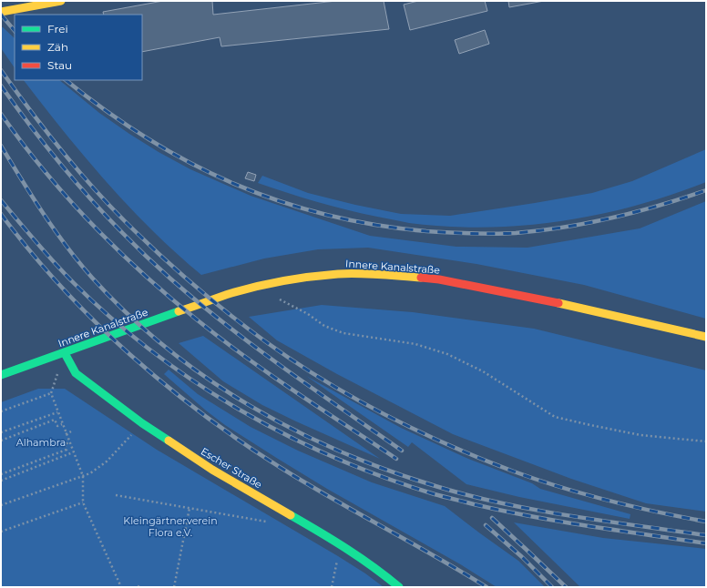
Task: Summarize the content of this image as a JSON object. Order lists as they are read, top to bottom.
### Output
{
  "streets": {
    "main road": ["Innere Kanalstraße", "Escher Straße"]
  },
  "crossings": [
    ["Innere Kanalstraße", "Escher Straße"]
  ],
  "parks": ["Alhambra", "Kleingärtnerverein Flora e.V."],
  "legend": ["Frei", "Zäh", "Stau"]
}
